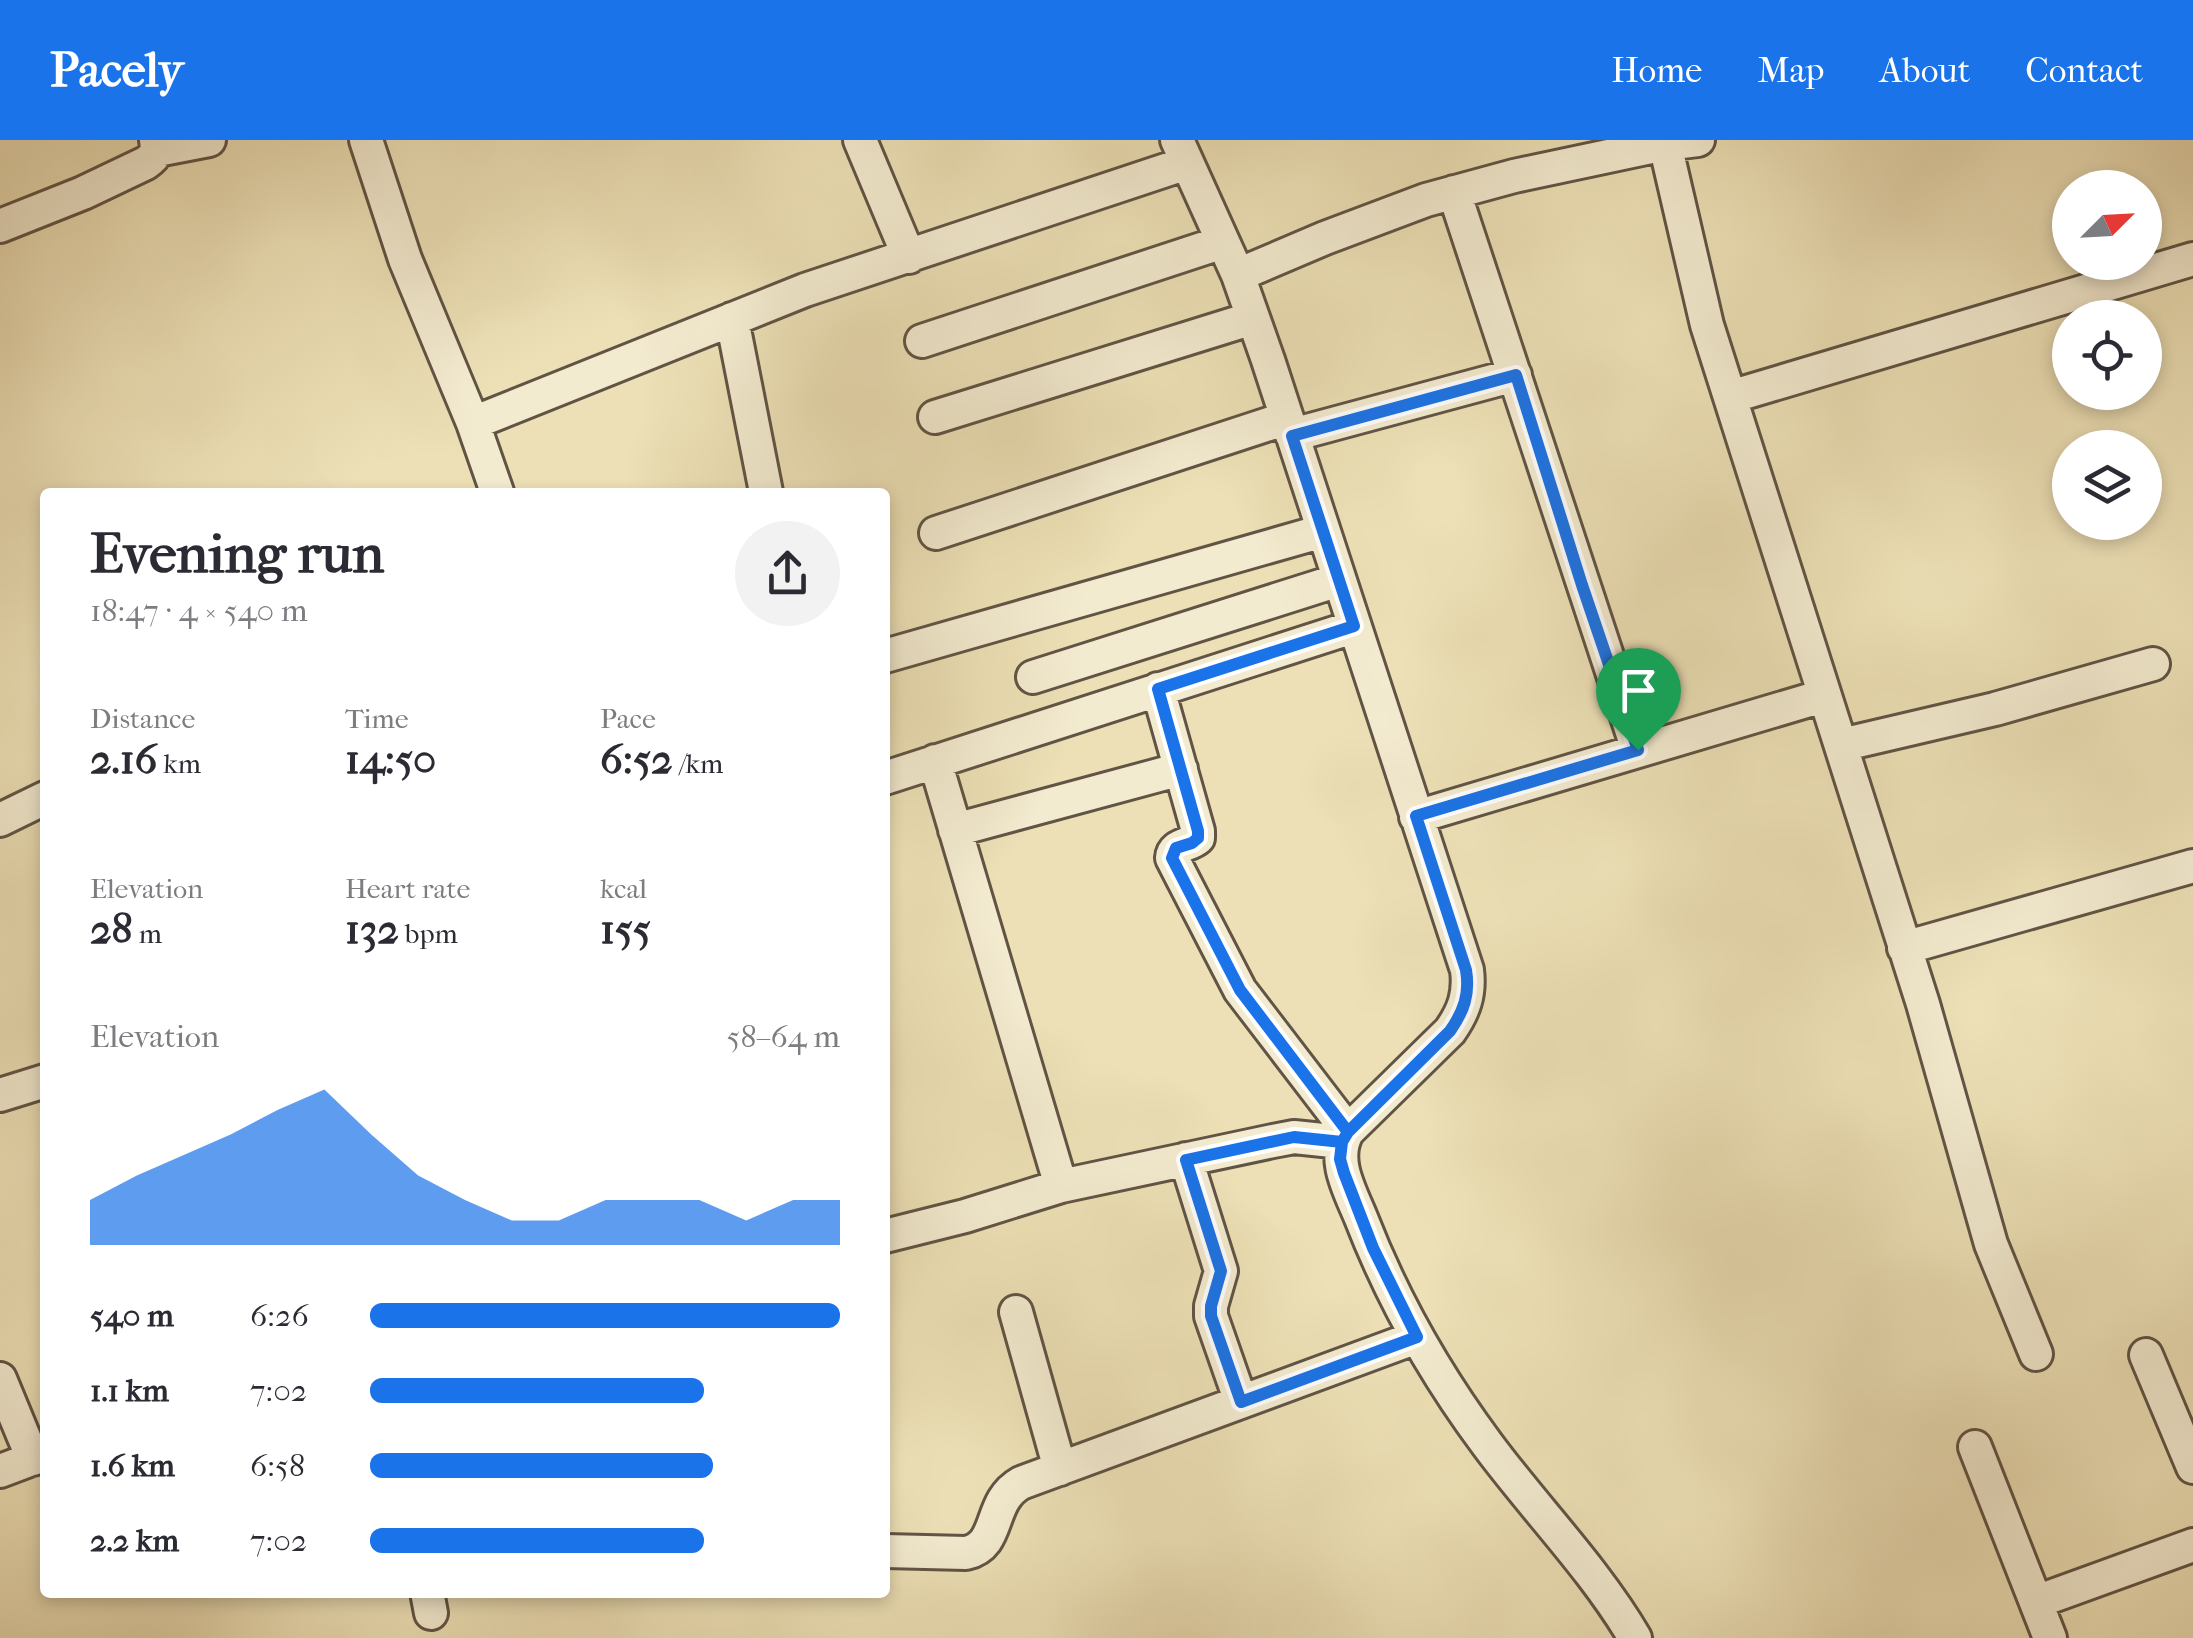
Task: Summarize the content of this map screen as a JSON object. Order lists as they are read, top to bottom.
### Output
{
  "north": "top right",
  "page": {
    "header": "Pacely",
    "nav": [
      "Home",
      "Map",
      "About",
      "Contact"
    ],
    "heading": ["Evening run", "18:47 · 4 × 540 m"],
    "stats": [
      ["Distance", "2.16 km"],
      ["Time", "14:50"],
      ["Pace", "6:52 /km"],
      ["Elevation", "28 m"],
      ["Heart rate", "132 bpm"],
      ["kcal", "155"]
    ],
    "chart": ["Elevation", "58–64 m"],
    "list": [
      {
        "name": "540 m",
        "note": "6:26"
      },
      {
        "name": "1.1 km",
        "note": "7:02"
      },
      {
        "name": "1.6 km",
        "note": "6:58"
      },
      {
        "name": "2.2 km",
        "note": "7:02"
      }
    ]
  }
}
